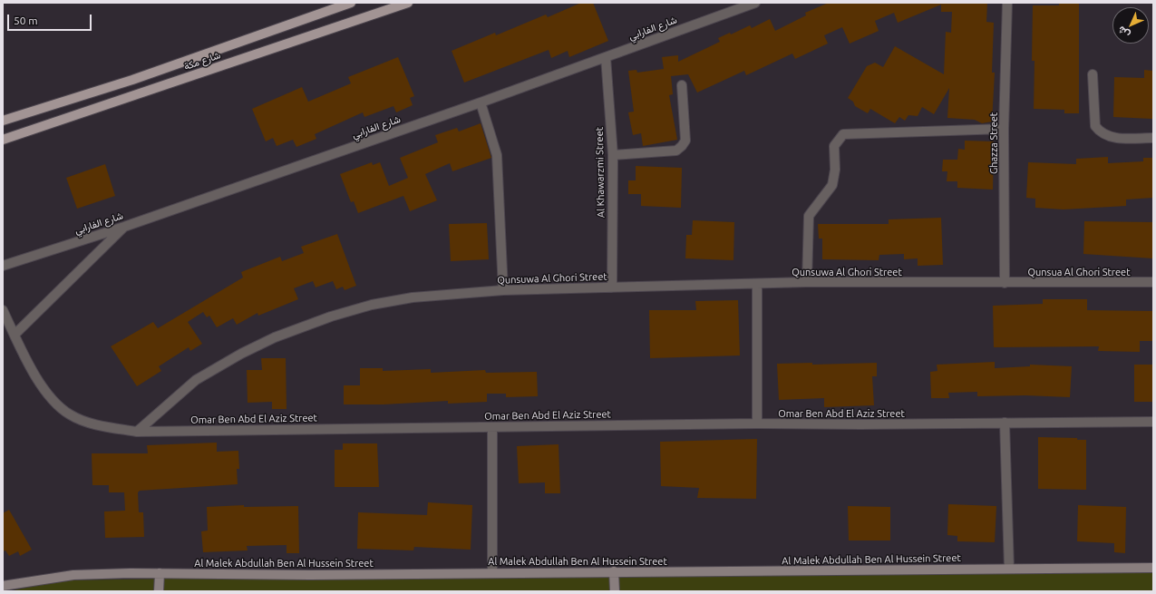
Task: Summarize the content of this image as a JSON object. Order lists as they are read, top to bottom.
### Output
{
  "streets": {
    "main road": ["شارع مكة", "Al Malek Abdullah Ben Al Hussein Street"],
    "street": [
      "شارع الفارابي",
      "Ghazza Street",
      "Al Khawarzmi Street",
      "Qunsuwa Al Ghori Street",
      "Qunsua Al Ghori Street",
      "Omar Ben Abd El Aziz Street"
    ]
  },
  "crossings": [
    ["شارع الفارابي", "Al Khawarzmi Street"],
    ["Ghazza Street", "Qunsuwa Al Ghori Street"],
    ["Ghazza Street", "Qunsua Al Ghori Street"],
    ["Al Khawarzmi Street", "Qunsuwa Al Ghori Street"],
    ["Qunsuwa Al Ghori Street", "Qunsua Al Ghori Street"],
    ["Qunsuwa Al Ghori Street", "Omar Ben Abd El Aziz Street"]
  ],
  "scale_bar": "50 m",
  "north": "bottom left"
}
